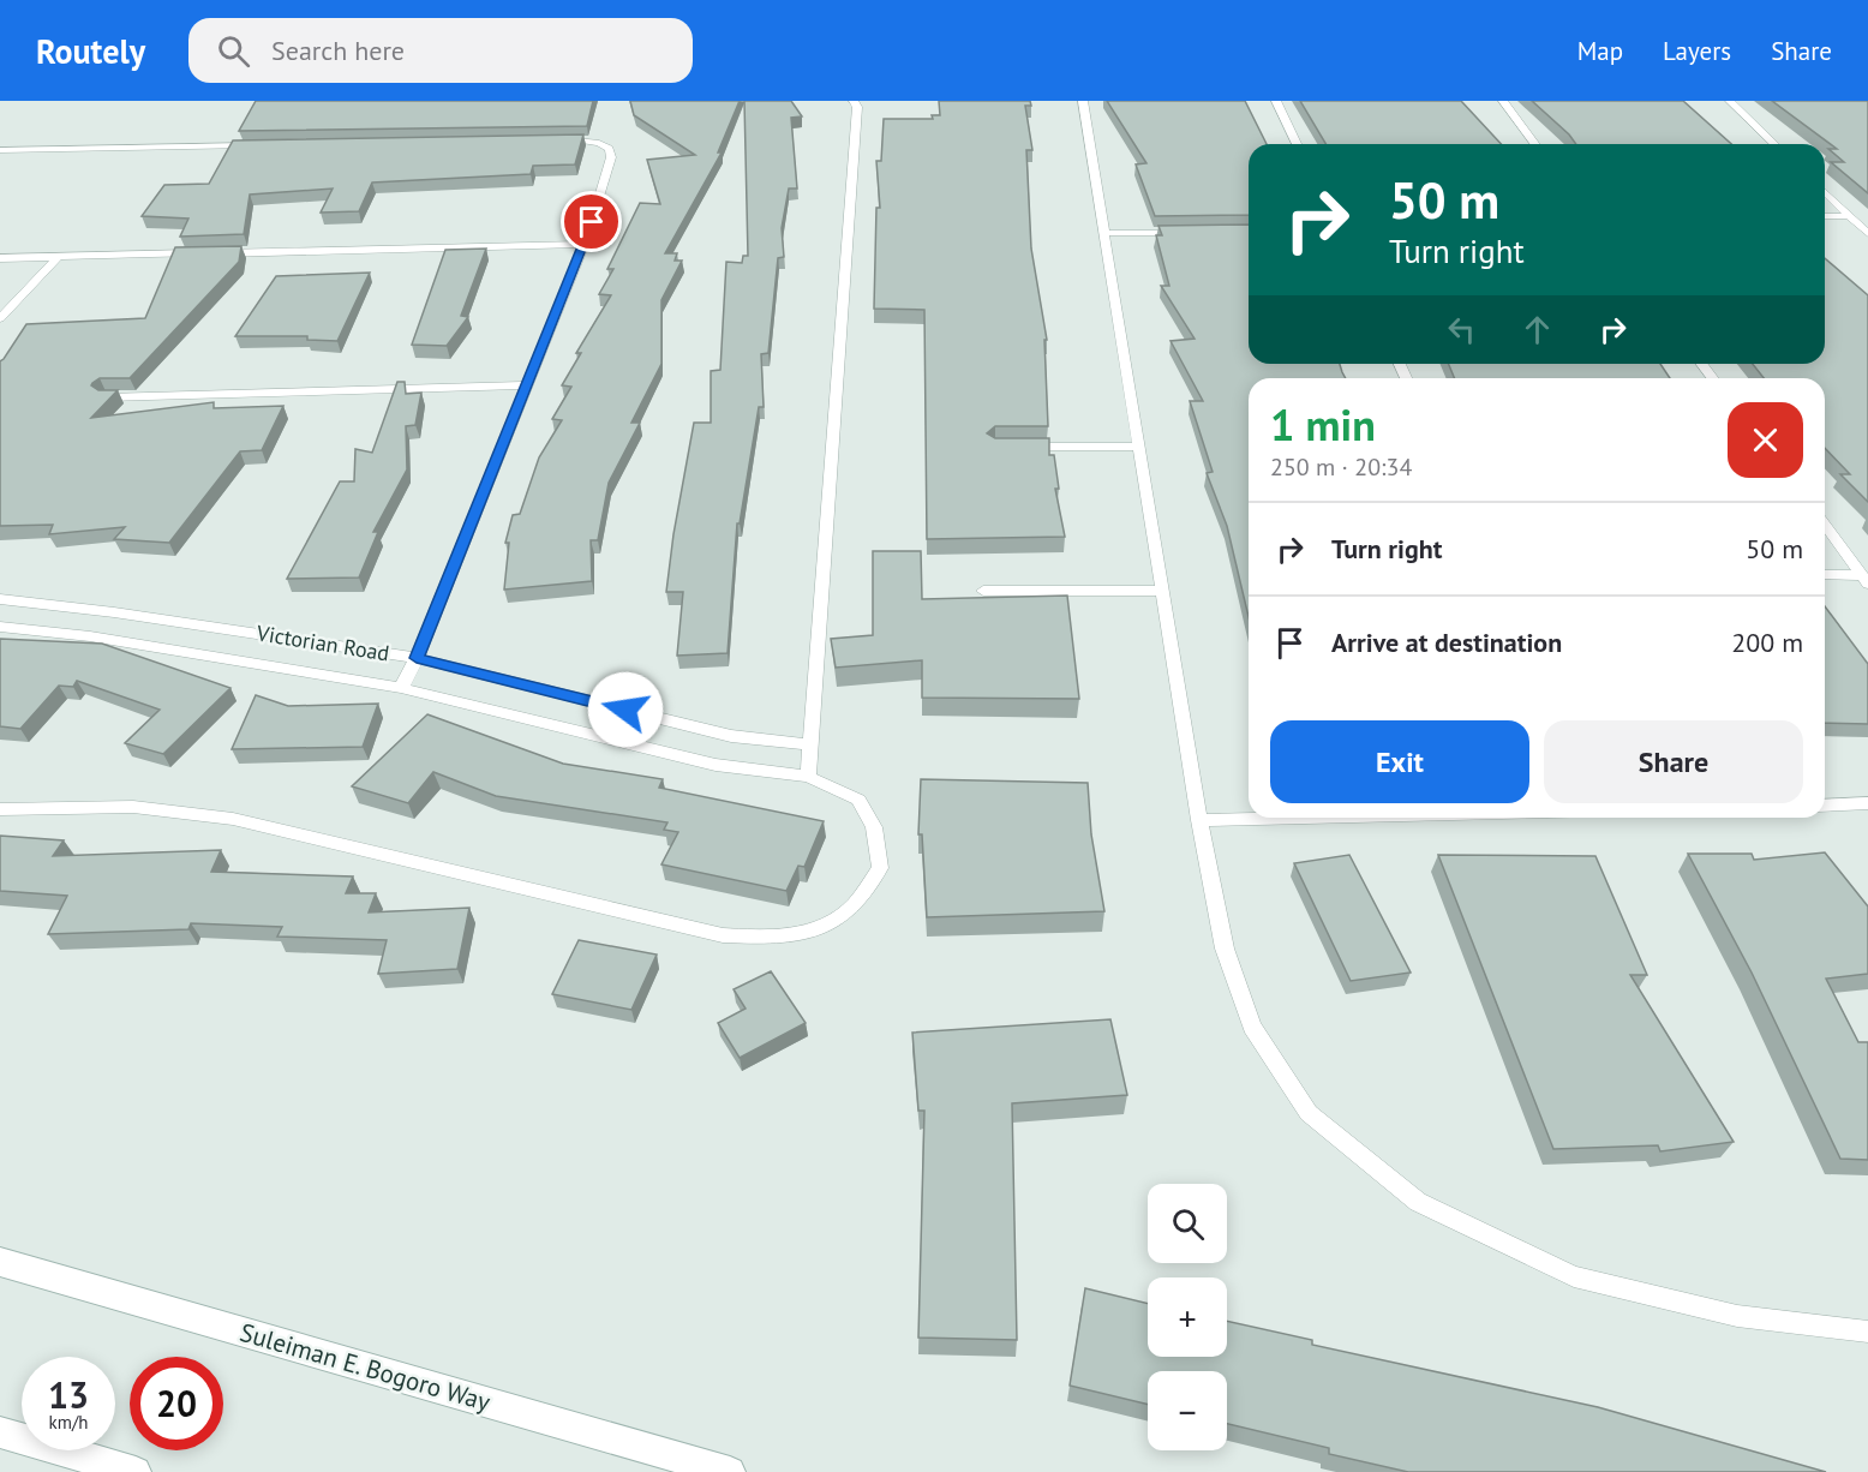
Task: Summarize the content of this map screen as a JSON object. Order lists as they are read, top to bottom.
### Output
{
  "streets": {
    "street": ["Suleiman E. Bogoro Way"],
    "lane": ["Victorian Road"]
  },
  "page": {
    "header": "Routely",
    "search": "Search here",
    "nav": ["Map", "Layers", "Share"],
    "turn": ["50 m", "Turn right"],
    "heading": ["1 min", "250 m · 20:34"],
    "list": [
      {
        "name": "Turn right",
        "value": "50 m"
      },
      {
        "name": "Arrive at destination",
        "value": "200 m"
      }
    ],
    "buttons": ["Exit", "Share"],
    "map_buttons": ["+", "−"],
    "speed": "13 km/h",
    "limit": "20"
  }
}
